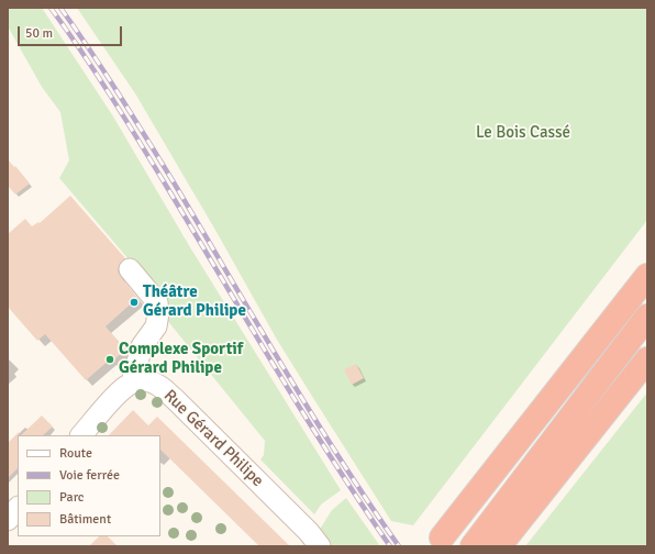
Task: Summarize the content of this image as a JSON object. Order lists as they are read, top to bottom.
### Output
{
  "streets": {
    "street": ["Rue Gérard Philipe"]
  },
  "parks": ["Le Bois Cassé"],
  "places": ["Théâtre Gérard Philipe", "Complexe Sportif Gérard Philipe"],
  "legend": [
    "Route",
    "Voie ferrée",
    "Parc",
    "Bâtiment"
  ],
  "scale_bar": "50 m"
}
